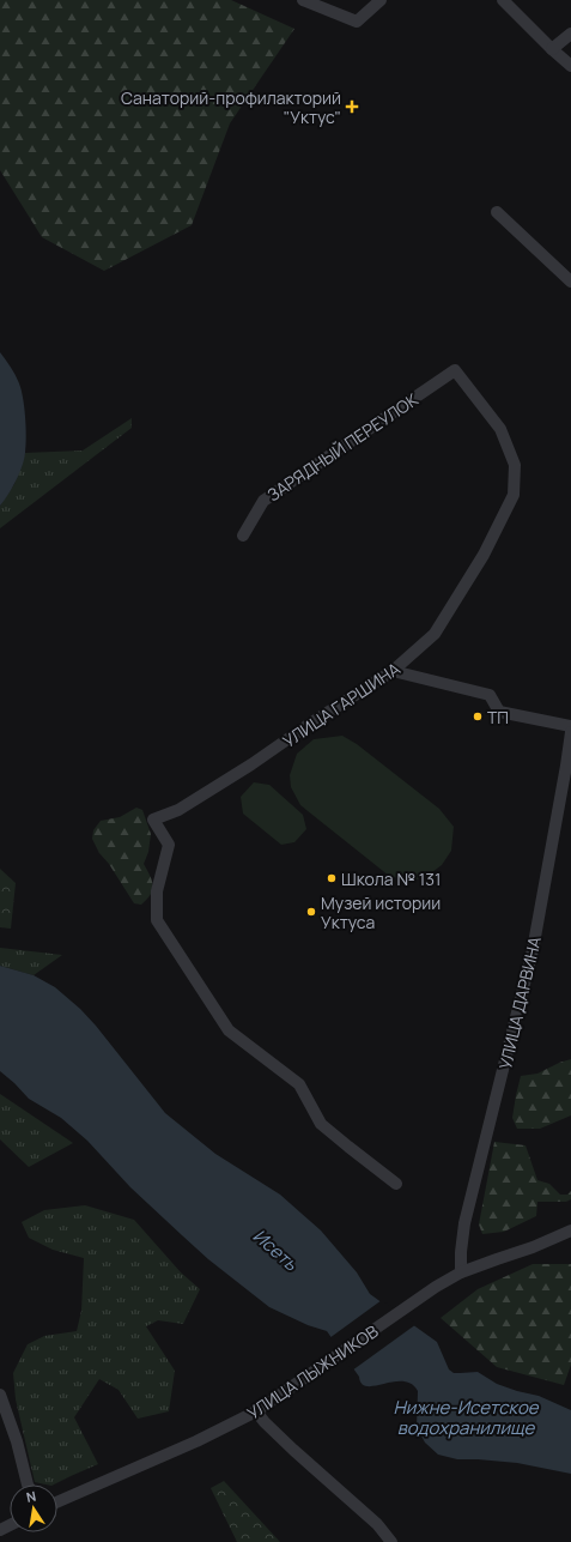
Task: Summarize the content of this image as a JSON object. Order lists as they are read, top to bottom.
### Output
{
  "streets": {
    "street": [
      "ЗАРЯДНЫЙ ПЕРЕУЛОК",
      "УЛИЦА ГАРШИНА",
      "УЛИЦА ДАРВИНА",
      "УЛИЦА ЛЫЖНИКОВ"
    ]
  },
  "crossings": [
    ["ЗАРЯДНЫЙ ПЕРЕУЛОК", "УЛИЦА ГАРШИНА"],
    ["УЛИЦА ДАРВИНА", "УЛИЦА ЛЫЖНИКОВ"]
  ],
  "water": ["Исеть", "Нижне-Исетское водохранилище"],
  "places": {
    "health": ["Санаторий-профилакторий \"Уктус\""],
    "other": ["ТП", "Школа № 131", "Музей истории Уктуса"]
  },
  "north": "top"
}
